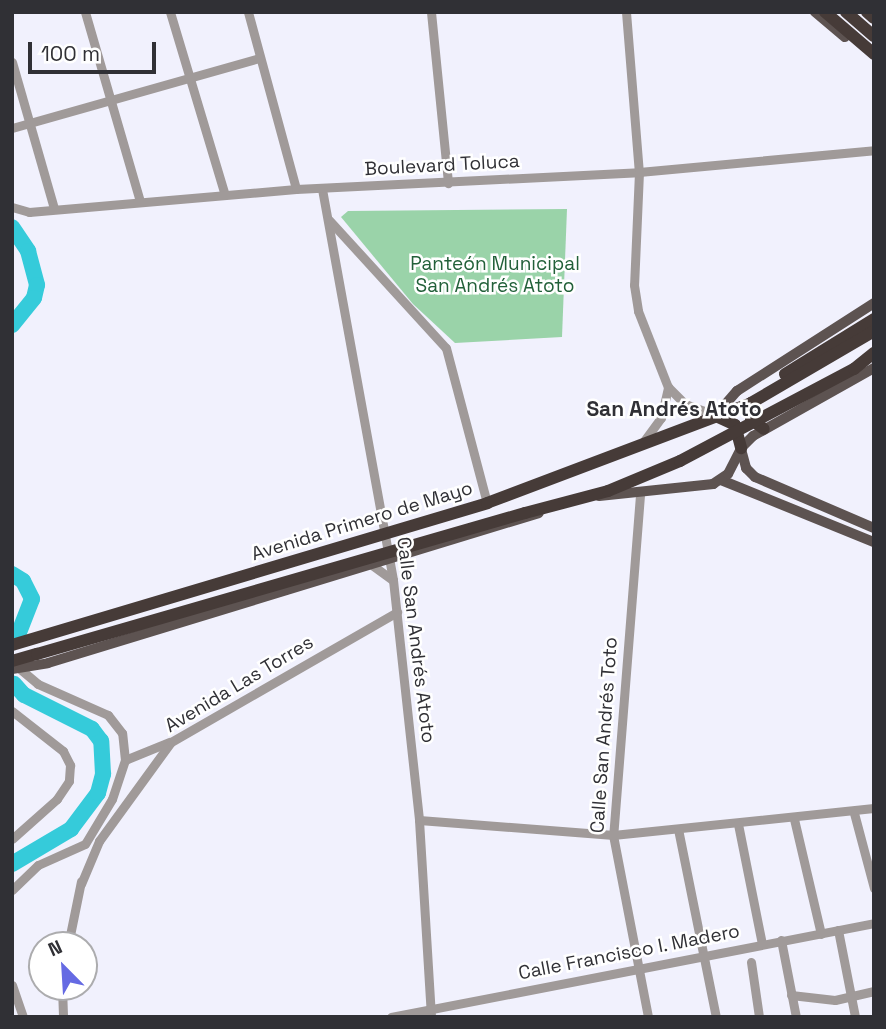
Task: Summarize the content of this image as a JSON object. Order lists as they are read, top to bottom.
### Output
{
  "streets": {
    "highway": ["Avenida Primero de Mayo"],
    "street": [
      "Boulevard Toluca",
      "Calle San Andrés Atoto",
      "Avenida Las Torres",
      "Calle San Andrés Toto",
      "Calle Francisco I. Madero"
    ]
  },
  "crossings": [
    ["Boulevard Toluca", "Calle San Andrés Atoto"],
    ["Avenida Primero de Mayo", "Calle San Andrés Atoto"],
    ["Avenida Primero de Mayo", "Calle San Andrés Toto"],
    ["Calle San Andrés Atoto", "Avenida Las Torres"],
    ["Calle San Andrés Atoto", "Calle Francisco I. Madero"],
    ["Calle San Andrés Toto", "Calle Francisco I. Madero"]
  ],
  "districts": ["San Andrés Atoto"],
  "parks": ["Panteón Municipal San Andrés Atoto"],
  "scale_bar": "100 m",
  "north": "top left"
}
